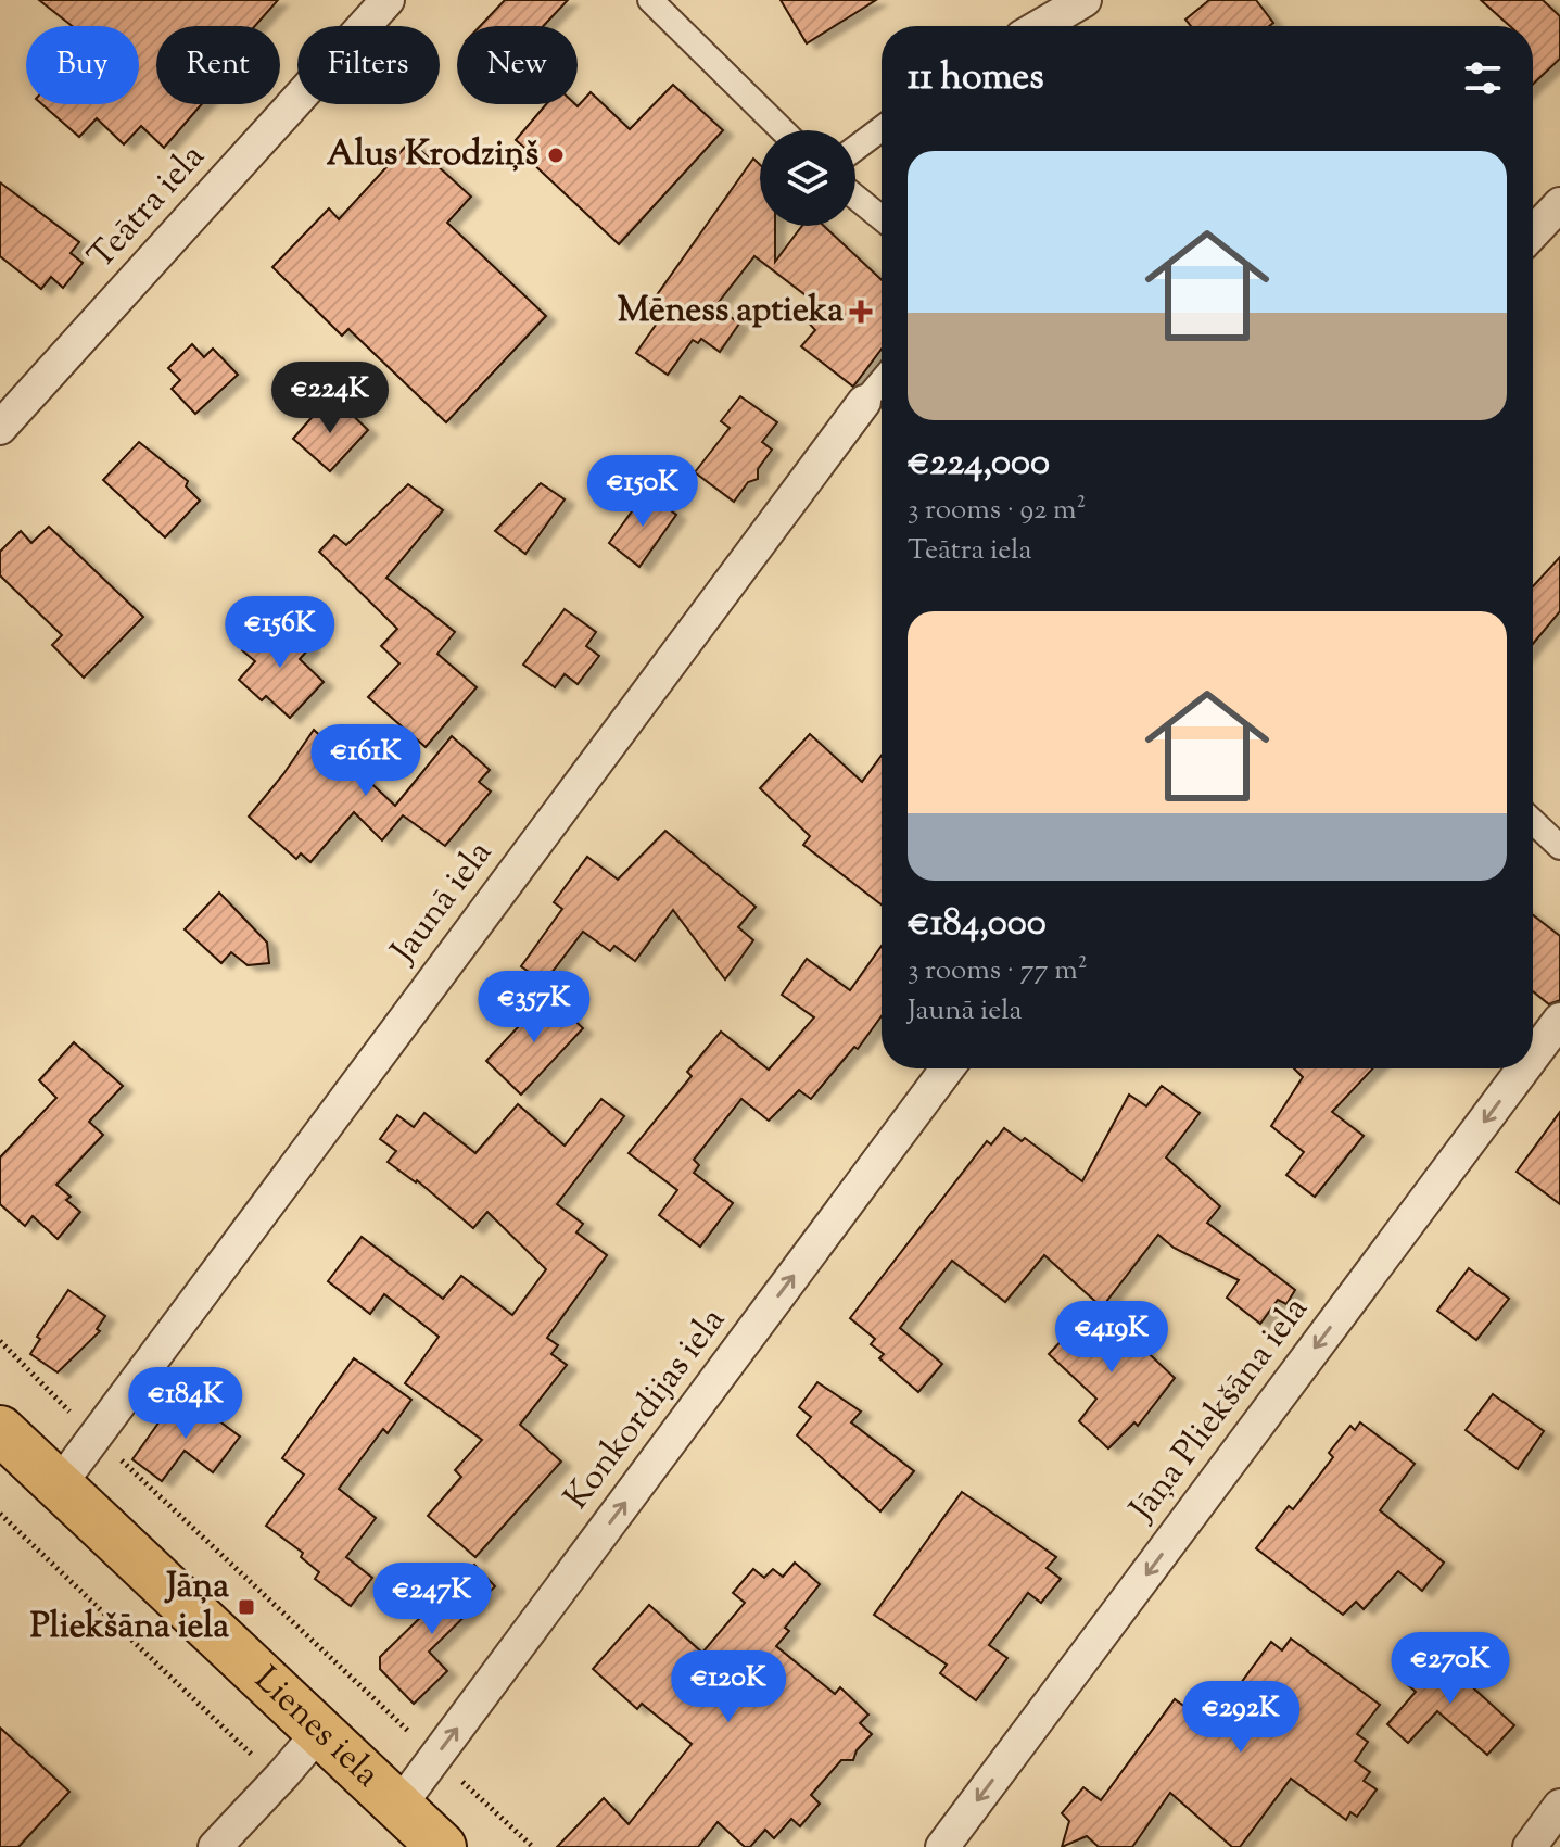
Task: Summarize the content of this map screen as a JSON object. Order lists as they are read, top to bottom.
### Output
{
  "streets": {
    "main road": ["Lienes iela"],
    "street": [
      "Teātra iela",
      "Jaunā iela",
      "Konkordijas iela",
      "Jāņa Pliekšāna iela"
    ]
  },
  "crossings": [
    ["Jaunā iela", "Lienes iela"],
    ["Konkordijas iela", "Lienes iela"]
  ],
  "one_way": ["Konkordijas iela", "Jāņa Pliekšāna iela"],
  "places": {
    "other": ["Alus Krodziņš"],
    "health": ["Mēness aptieka"],
    "transit": ["Jāņa Pliekšāna iela"]
  },
  "page": {
    "chip": [
      "Buy",
      "Rent",
      "Filters",
      "New"
    ],
    "heading": "11 homes",
    "list": [
      {
        "name": "€224,000",
        "note": "3 rooms · 92 m² · Teātra iela"
      },
      {
        "name": "€184,000",
        "note": "3 rooms · 77 m² · Jaunā iela"
      }
    ],
    "price": [
      "€224K",
      "€150K",
      "€156K",
      "€161K",
      "€357K",
      "€419K",
      "€184K",
      "€247K",
      "€270K",
      "€120K",
      "€292K"
    ]
  }
}
